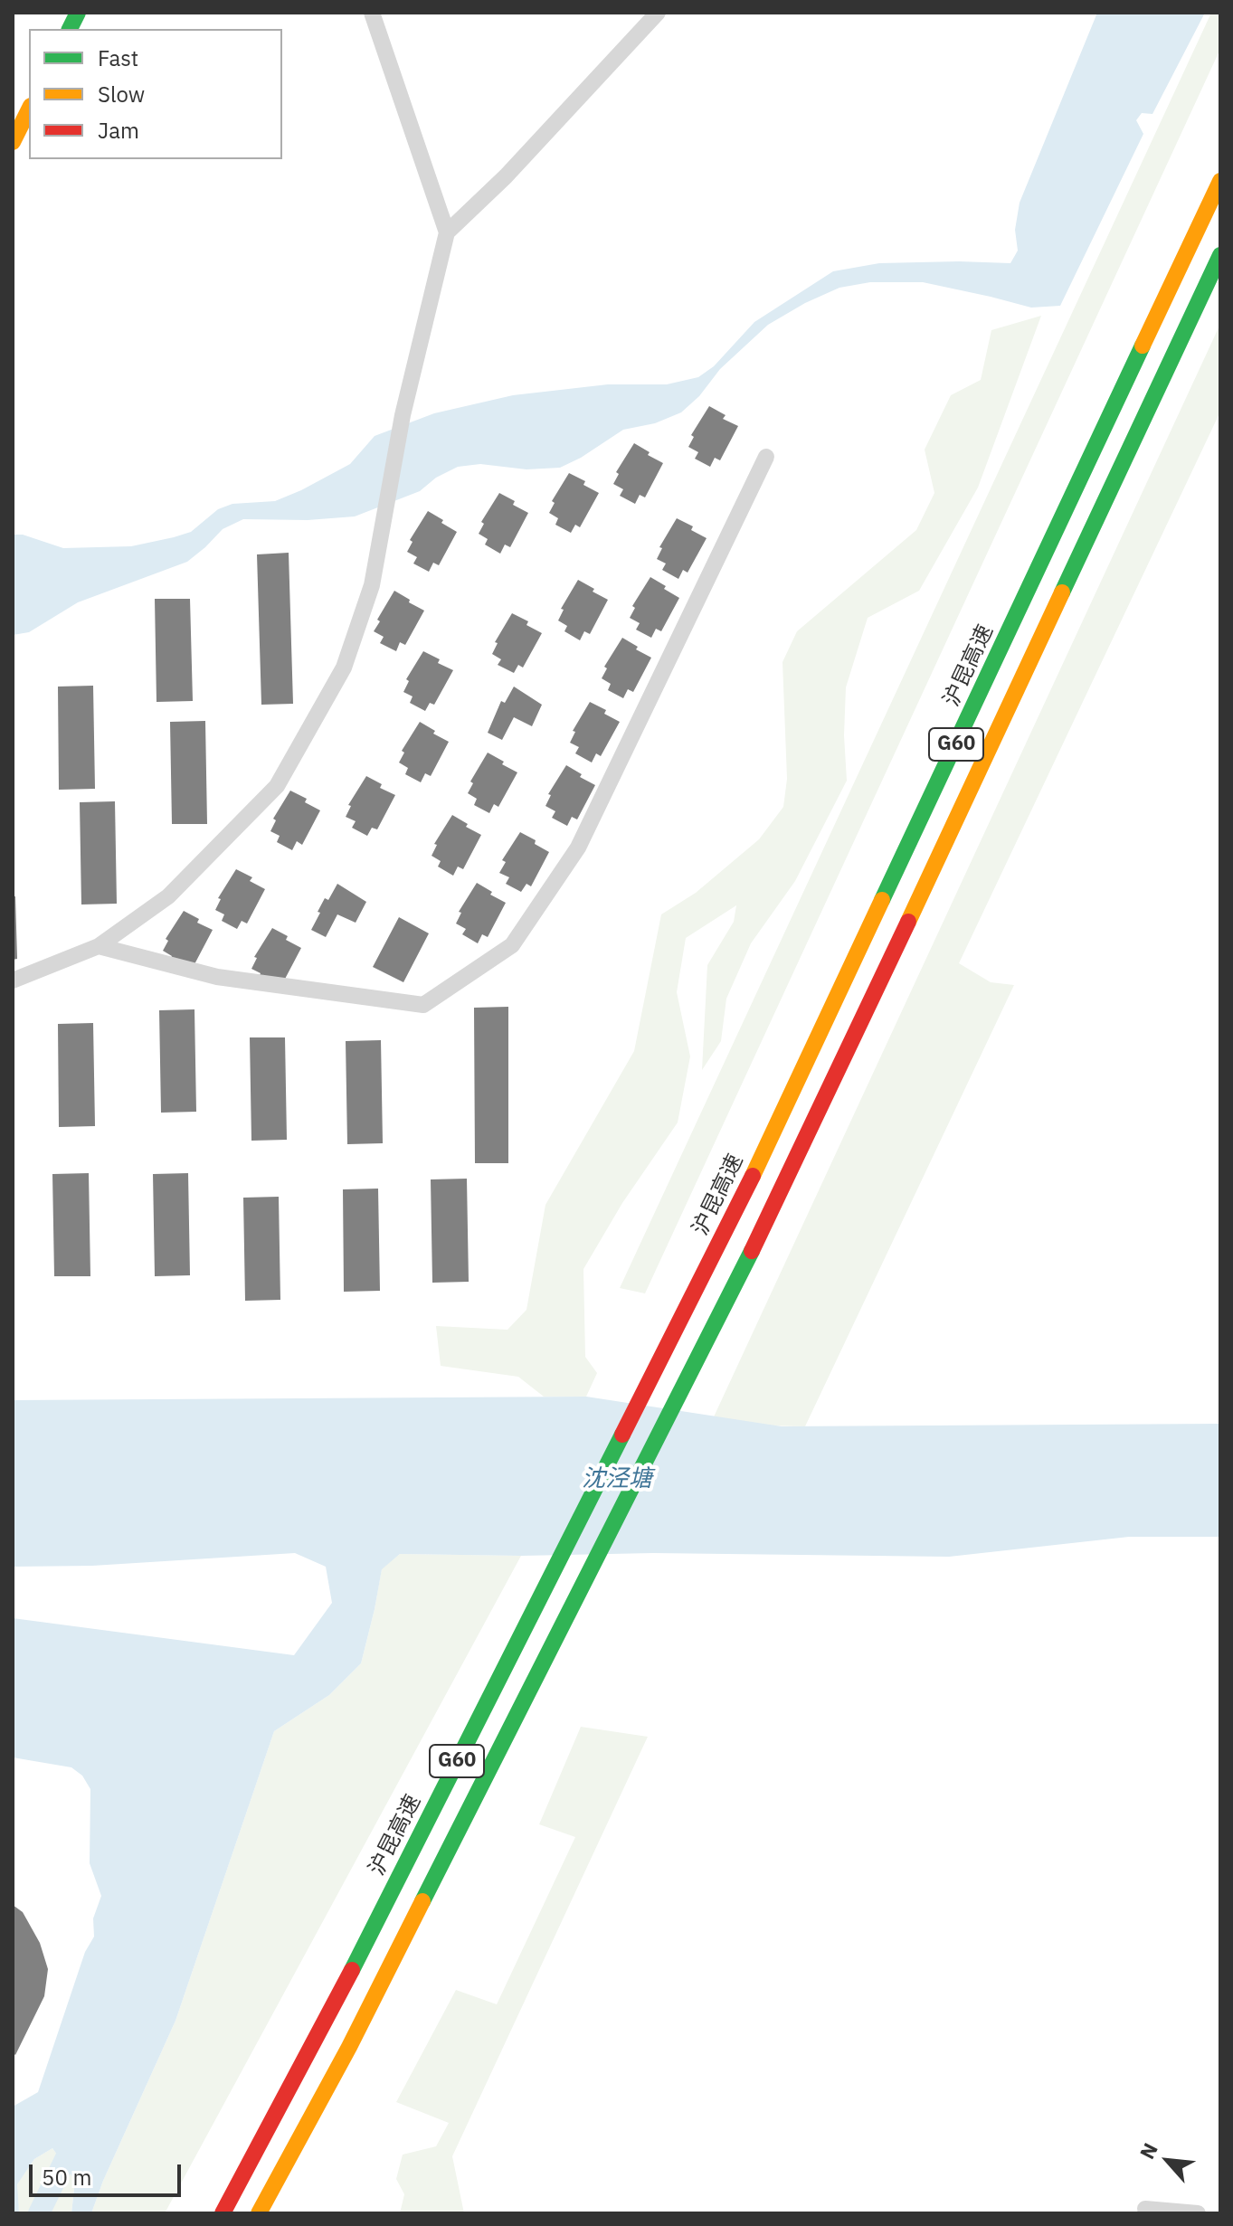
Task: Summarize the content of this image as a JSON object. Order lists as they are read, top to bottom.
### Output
{
  "streets": {
    "main road": ["沪昆高速", "G60"]
  },
  "water": ["沈泾塘"],
  "legend": ["Fast", "Slow", "Jam"],
  "scale_bar": "50 m",
  "north": "top left"
}
